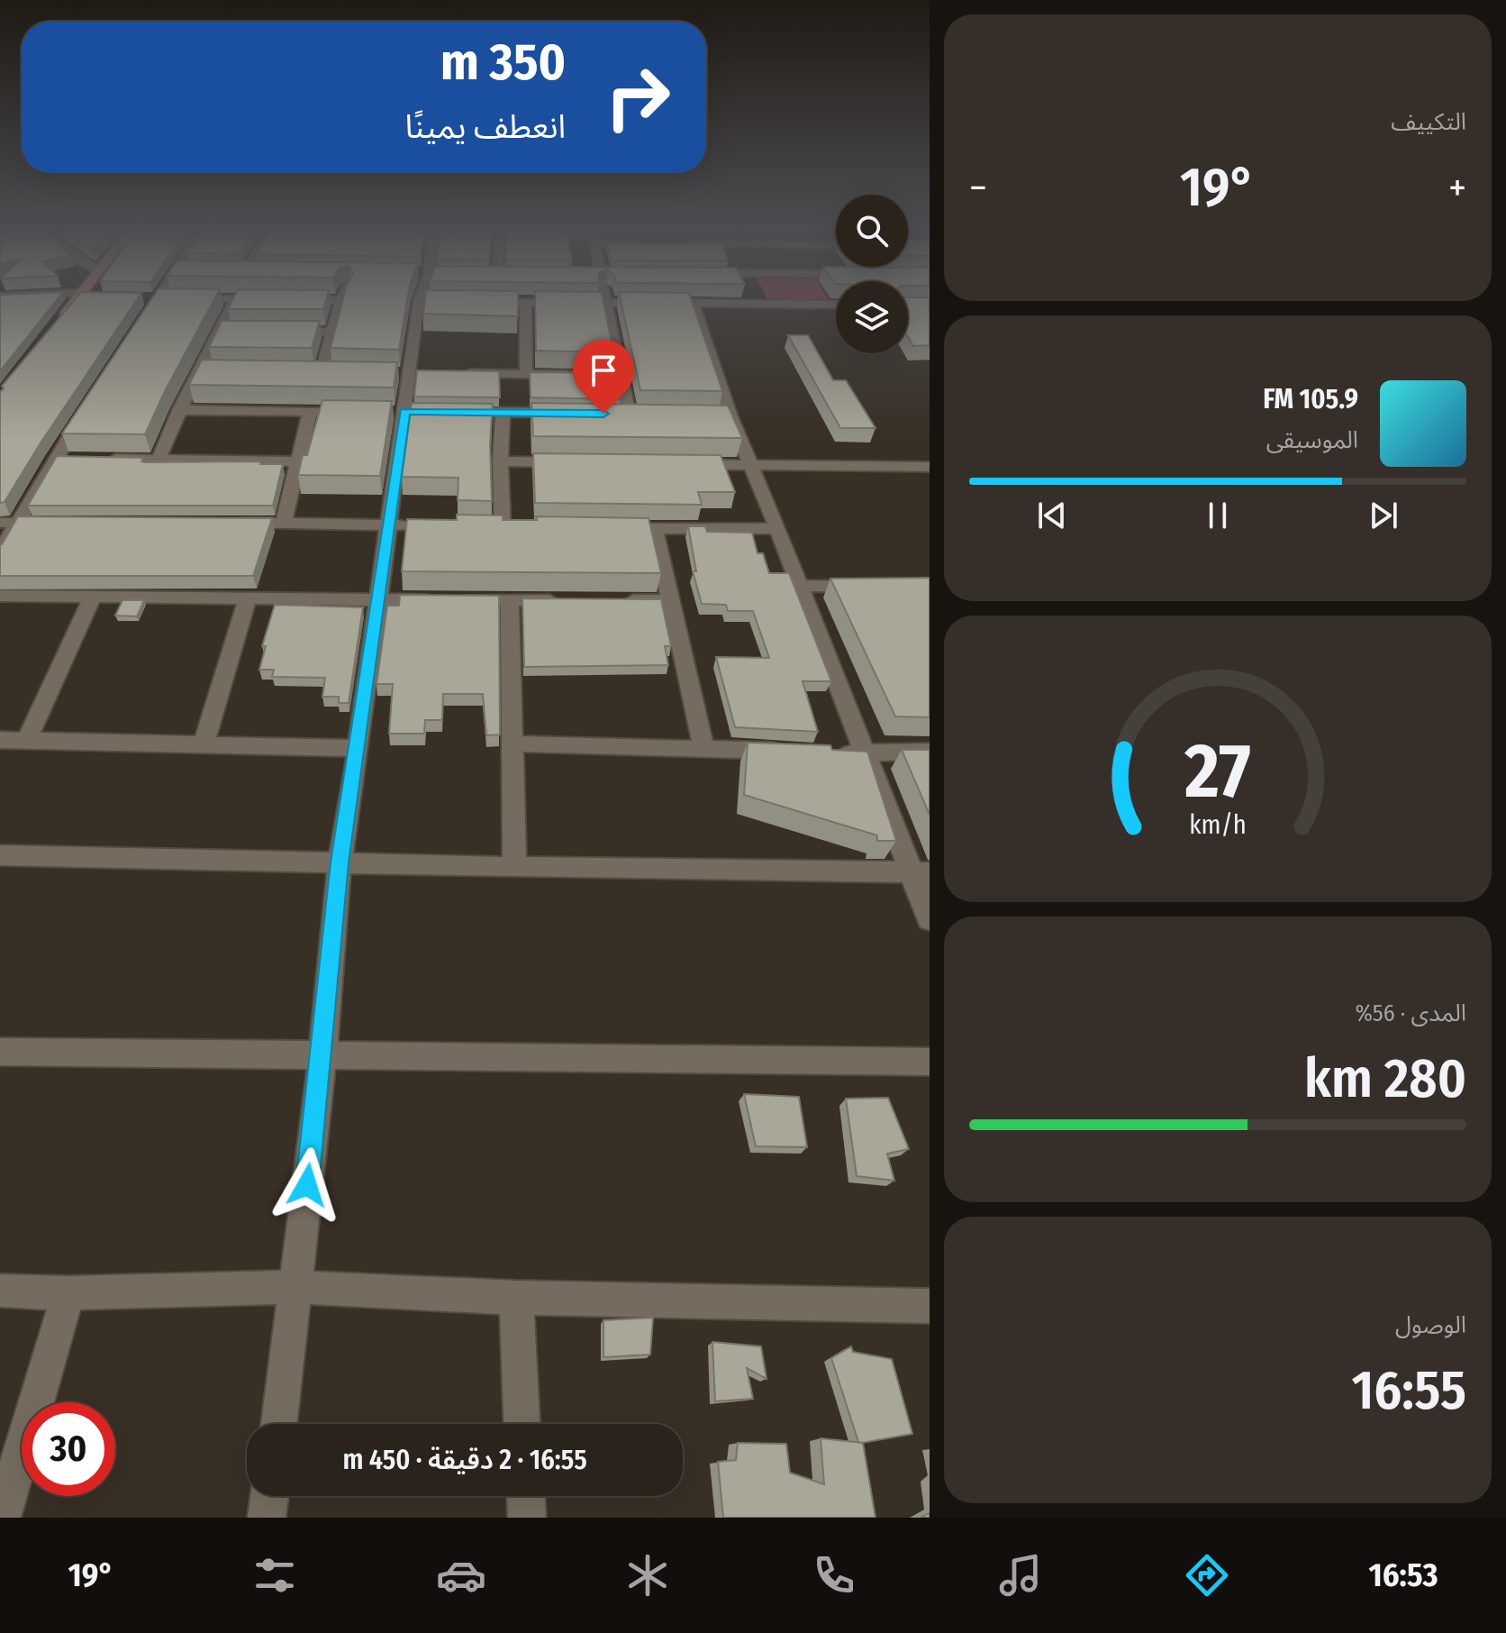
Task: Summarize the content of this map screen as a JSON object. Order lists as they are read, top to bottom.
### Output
{
  "page": {
    "tile": [
      "التكييف",
      ["المدى · 56%", "280 km"],
      ["الوصول", "16:55"]
    ],
    "turn": ["350 m", "انعطف يمينًا"],
    "heat": ["−", "19°", "+"],
    "song": ["105.9 FM", "الموسيقى"],
    "limit": "30",
    "trip": "16:55 · 2 دقيقة · 450 m",
    "tabs": ["16:53", "19°"],
    "gauge": ["27", "km/h"]
  }
}
